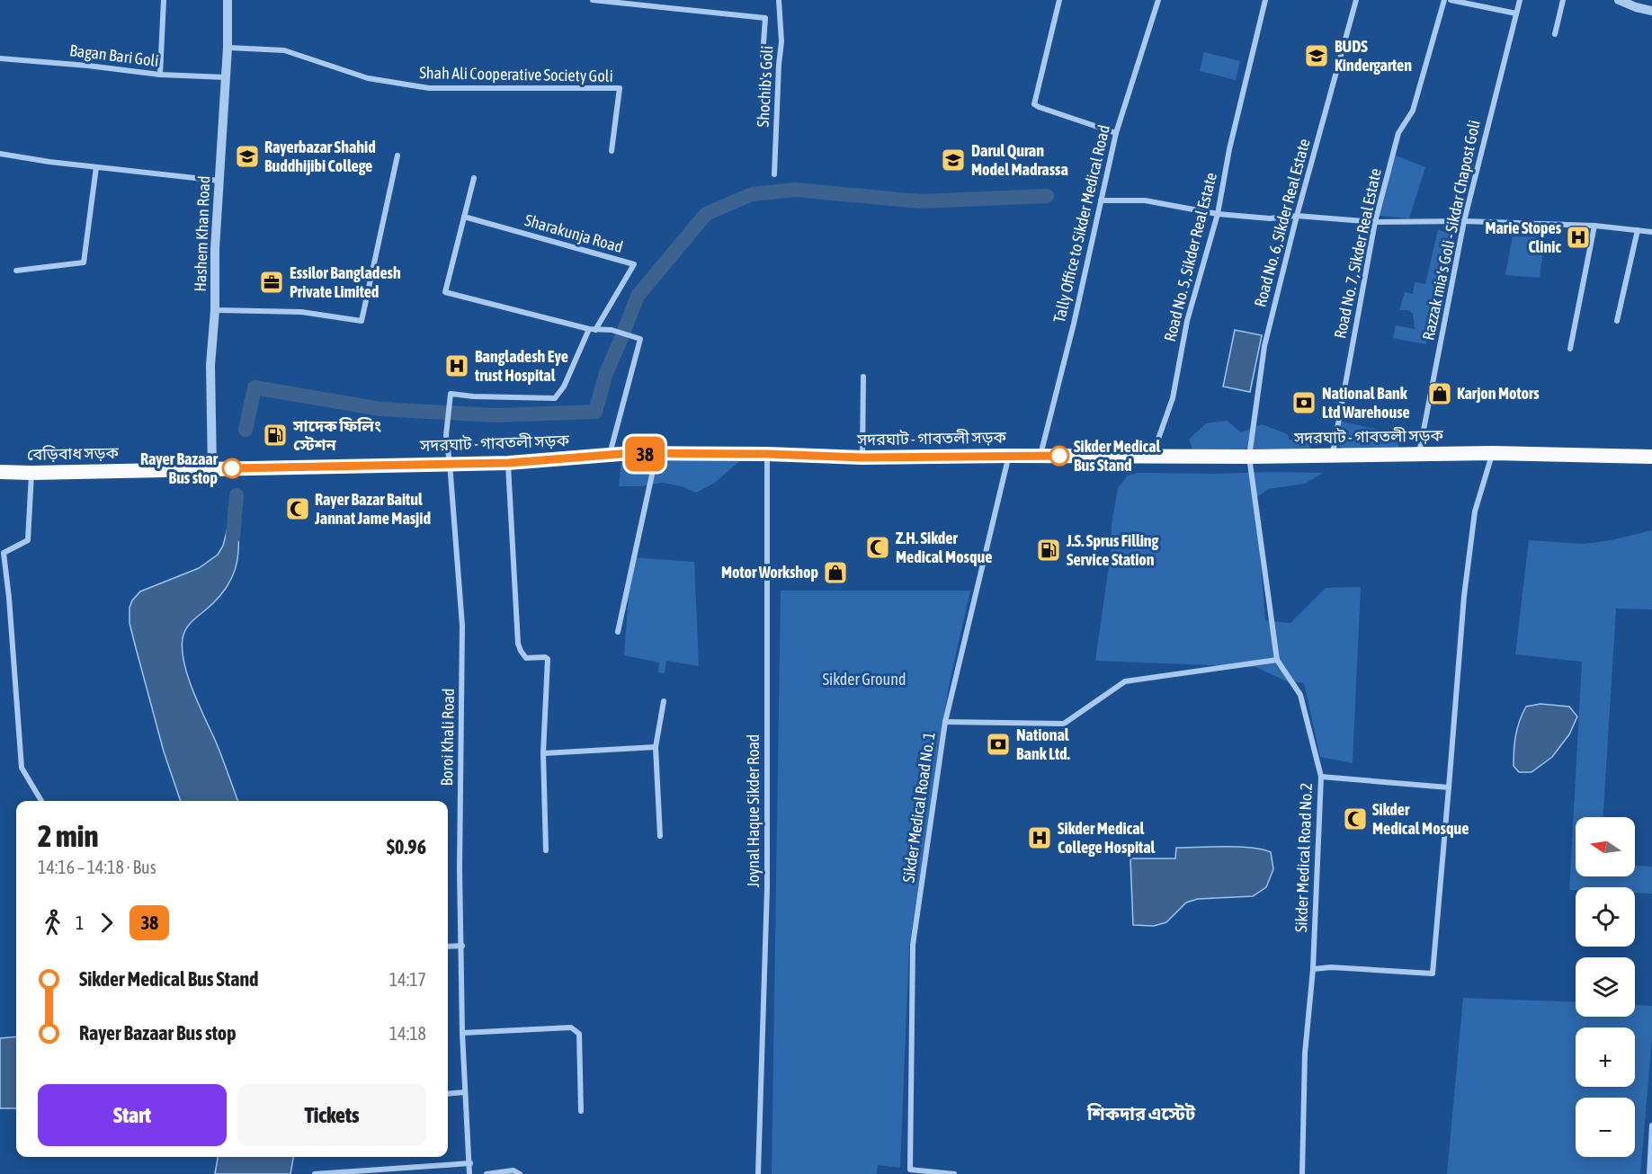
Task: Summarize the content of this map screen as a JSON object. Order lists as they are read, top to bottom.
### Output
{
  "streets": {
    "highway": ["সদরঘাট - গাবতলী সড়ক", "বেড়িবাধ সড়ক"],
    "street": [
      "Bagan Bari Goli",
      "Shah Ali Cooperative Society Goli",
      "Shochib's Goli",
      "Road No. 6, Sikder Real Estate",
      "Tally Office to Sikder Medical Road",
      "Razzak mia's Goli - Sikdar Chapost Goli",
      "Hashem Khan Road",
      "Sharakunja Road",
      "Road No. 7, Sikder Real Estate",
      "Road No. 5, Sikder Real Estate",
      "Boroi Khali Road",
      "Sikder Medical Road No. 1",
      "Joynal Haque Sikder Road",
      "Sikder Medical Road No.2"
    ]
  },
  "crossings": [
    ["Bagan Bari Goli", "Hashem Khan Road"],
    ["Shah Ali Cooperative Society Goli", "Hashem Khan Road"],
    ["Road No. 6, Sikder Real Estate", "সদরঘাট - গাবতলী সড়ক"],
    ["Road No. 6, Sikder Real Estate", "Sikder Medical Road No.2"],
    ["Tally Office to Sikder Medical Road", "সদরঘাট - গাবতলী সড়ক"],
    ["Razzak mia's Goli - Sikdar Chapost Goli", "সদরঘাট - গাবতলী সড়ক"],
    ["Hashem Khan Road", "সদরঘাট - গাবতলী সড়ক"],
    ["Hashem Khan Road", "বেড়িবাধ সড়ক"],
    ["Sharakunja Road", "Boroi Khali Road"],
    ["Road No. 7, Sikder Real Estate", "সদরঘাট - গাবতলী সড়ক"],
    ["Road No. 5, Sikder Real Estate", "সদরঘাট - গাবতলী সড়ক"],
    ["সদরঘাট - গাবতলী সড়ক", "বেড়িবাধ সড়ক"],
    ["সদরঘাট - গাবতলী সড়ক", "Boroi Khali Road"],
    ["সদরঘাট - গাবতলী সড়ক", "Sikder Medical Road No. 1"],
    ["সদরঘাট - গাবতলী সড়ক", "Joynal Haque Sikder Road"],
    ["সদরঘাট - গাবতলী সড়ক", "Sikder Medical Road No.2"]
  ],
  "districts": ["শিকদার এস্টেট"],
  "parks": ["Sikder Ground"],
  "places": {
    "school or university": ["BUDS Kindergarten", "Rayerbazar Shahid Buddhijibi College", "Darul Quran Model Madrassa"],
    "hospital": ["Marie Stopes Clinic", "Bangladesh Eye trust Hospital", "Sikder Medical College Hospital"],
    "office": ["Essilor Bangladesh Private Limited"],
    "shop": ["Karjon Motors", "Motor Workshop"],
    "bank": ["National Bank Ltd Warehouse", "National Bank Ltd."],
    "fuel station": ["সাদেক ফিলিং স্টেশন", "J.S. Sprus Filling Service Station"],
    "other": ["Sikder Medical Bus Stand", "Rayer Bazaar Bus stop"],
    "mosque": ["Rayer Bazar Baitul Jannat Jame Masjid", "Z.H. Sikder Medical Mosque", "Sikder Medical Mosque"]
  },
  "lines": ["bus line 38"],
  "north": "left",
  "page": {
    "on_map": "38",
    "heading": ["2 min", "14:16 – 14:18 · Bus", "$0.96"],
    "map_buttons": ["+", "−"],
    "legs": ["1", "38"],
    "list": [
      {
        "name": "Sikder Medical Bus Stand",
        "value": "14:17"
      },
      {
        "name": "Rayer Bazaar Bus stop",
        "value": "14:18"
      }
    ],
    "buttons": ["Start", "Tickets"]
  }
}
